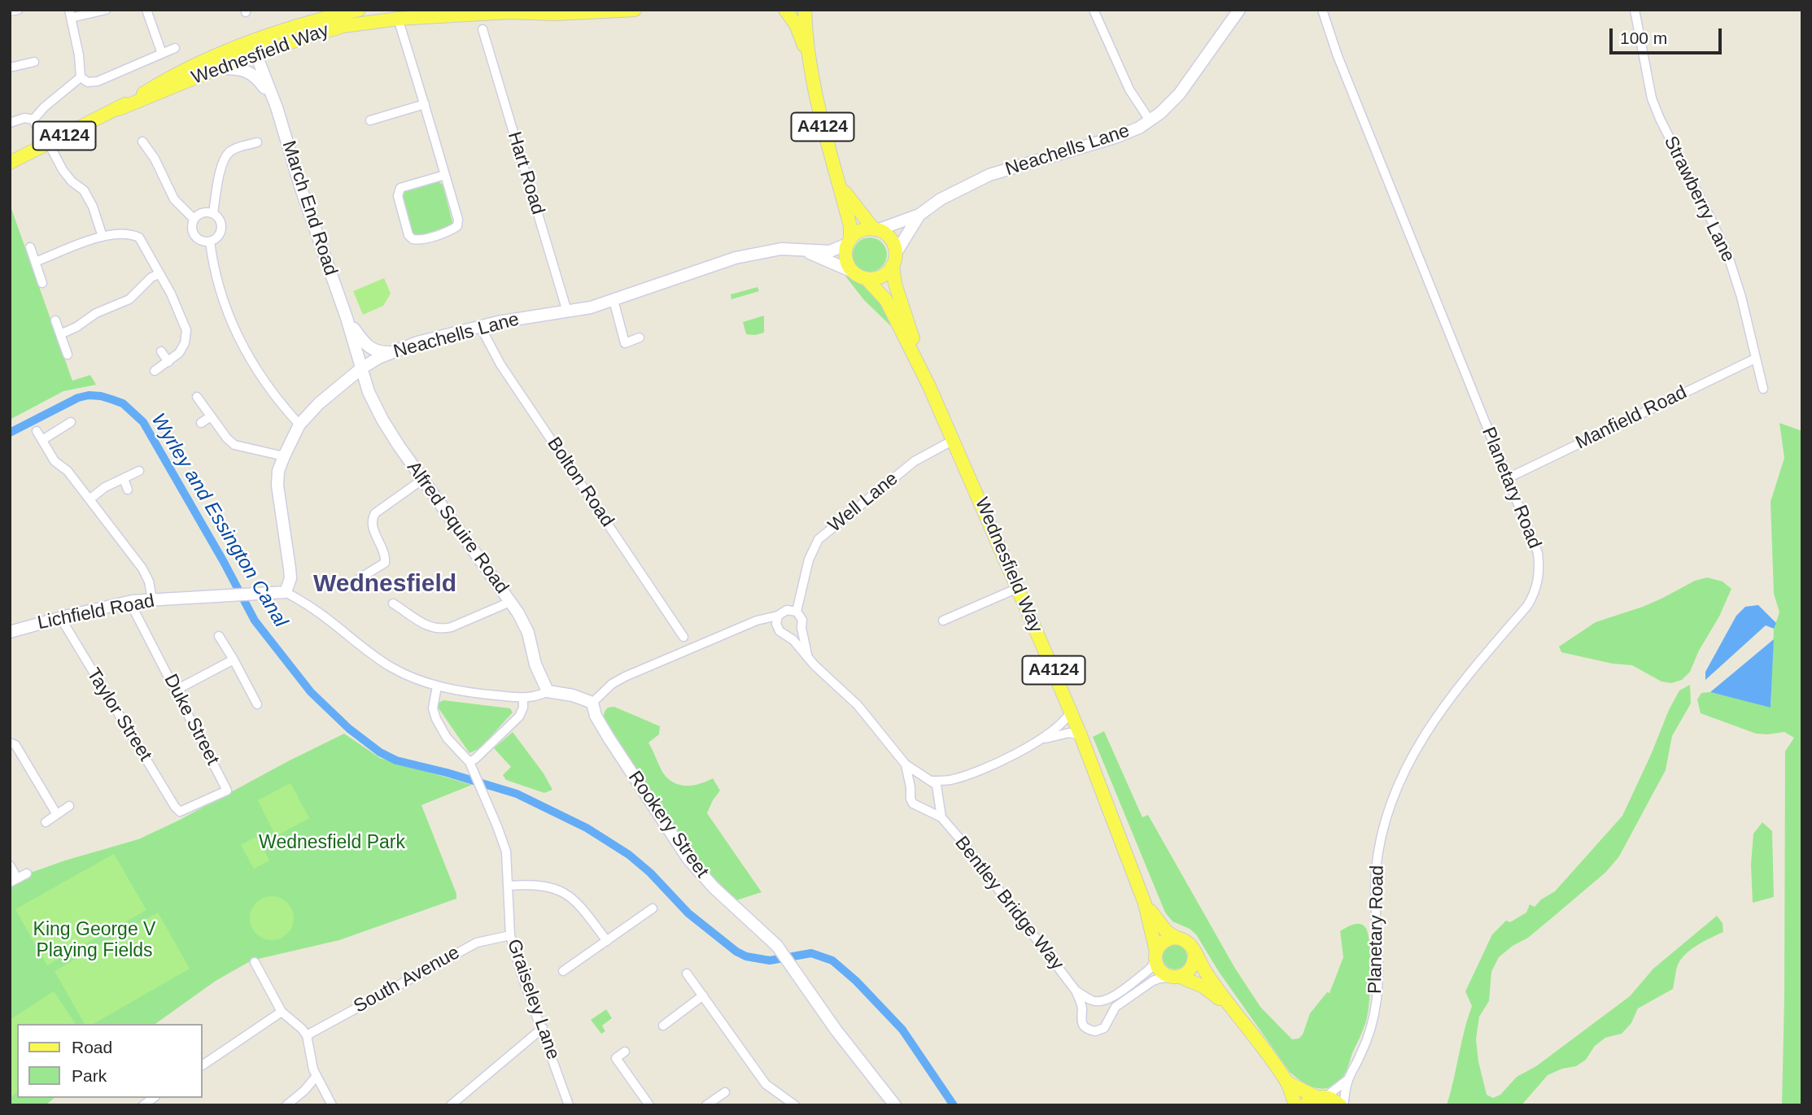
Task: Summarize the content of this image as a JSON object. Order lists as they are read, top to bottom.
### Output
{
  "streets": {
    "main road": ["Wednesfield Way", "A4124"],
    "street": [
      "Neachells Lane",
      "Hart Road",
      "Strawberry Lane",
      "March End Road",
      "Manfield Road",
      "Bolton Road",
      "Planetary Road",
      "Well Lane",
      "Alfred Squire Road",
      "Lichfield Road",
      "Taylor Street",
      "Duke Street",
      "Rookery Street",
      "Bentley Bridge Way",
      "South Avenue",
      "Graiseley Lane"
    ]
  },
  "crossings": [
    ["Wednesfield Way", "A4124"],
    ["Wednesfield Way", "Neachells Lane"],
    ["Wednesfield Way", "March End Road"],
    ["Wednesfield Way", "Well Lane"],
    ["A4124", "Neachells Lane"],
    ["Neachells Lane", "Hart Road"],
    ["Neachells Lane", "March End Road"],
    ["Neachells Lane", "Bolton Road"],
    ["Neachells Lane", "Alfred Squire Road"],
    ["Neachells Lane", "Lichfield Road"],
    ["Strawberry Lane", "Manfield Road"],
    ["March End Road", "Alfred Squire Road"],
    ["Manfield Road", "Planetary Road"],
    ["Lichfield Road", "Taylor Street"],
    ["Lichfield Road", "Duke Street"],
    ["Taylor Street", "Duke Street"],
    ["South Avenue", "Graiseley Lane"]
  ],
  "districts": ["Wednesfield"],
  "water": ["Wyrley and Essington Canal"],
  "parks": ["Wednesfield Park", "King George V Playing Fields"],
  "legend": ["Road", "Park"],
  "scale_bar": "100 m"
}
